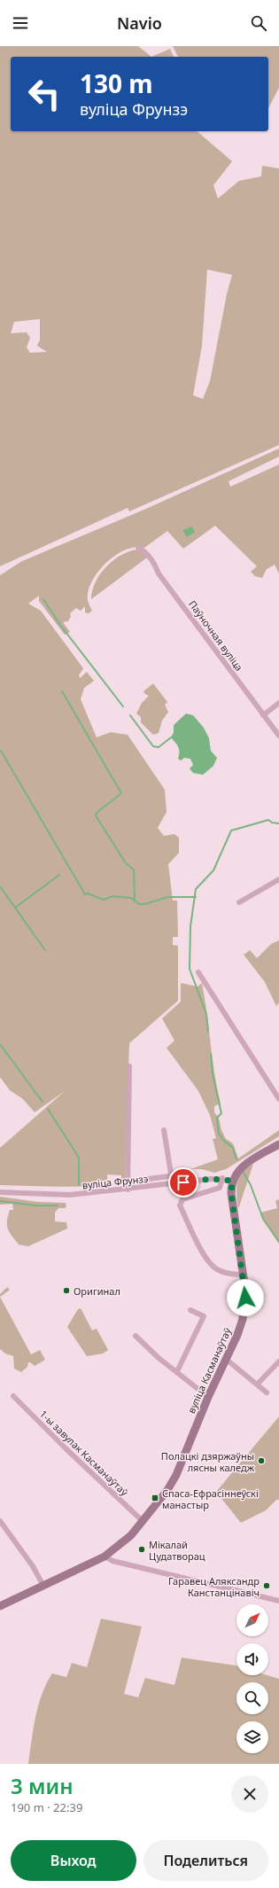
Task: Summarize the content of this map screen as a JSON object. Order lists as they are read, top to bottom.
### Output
{
  "streets": {
    "main road": ["вуліца Касманаўтаў"],
    "street": ["Паўночная вуліца", "вуліца Фрунзэ", "1-ы завулак Касманаўтаў"]
  },
  "crossings": [
    ["вуліца Фрунзэ", "вуліца Касманаўтаў"],
    ["вуліца Касманаўтаў", "1-ы завулак Касманаўтаў"]
  ],
  "places": {
    "other": [
      "Оригинал",
      "Полацкі дзяржаўны лясны каледж",
      "Мікалай Цудатворац",
      "Гаравец Аляксандр Канстанцінавіч"
    ],
    "transit": ["Спаса-Ефрасіннеўскі манастыр"]
  },
  "north": "top right",
  "page": {
    "header": "Navio",
    "turn": ["130 m", "вуліца Фрунзэ"],
    "heading": ["3 мин", "190 m · 22:39"],
    "buttons": ["Выход", "Поделиться"]
  }
}
